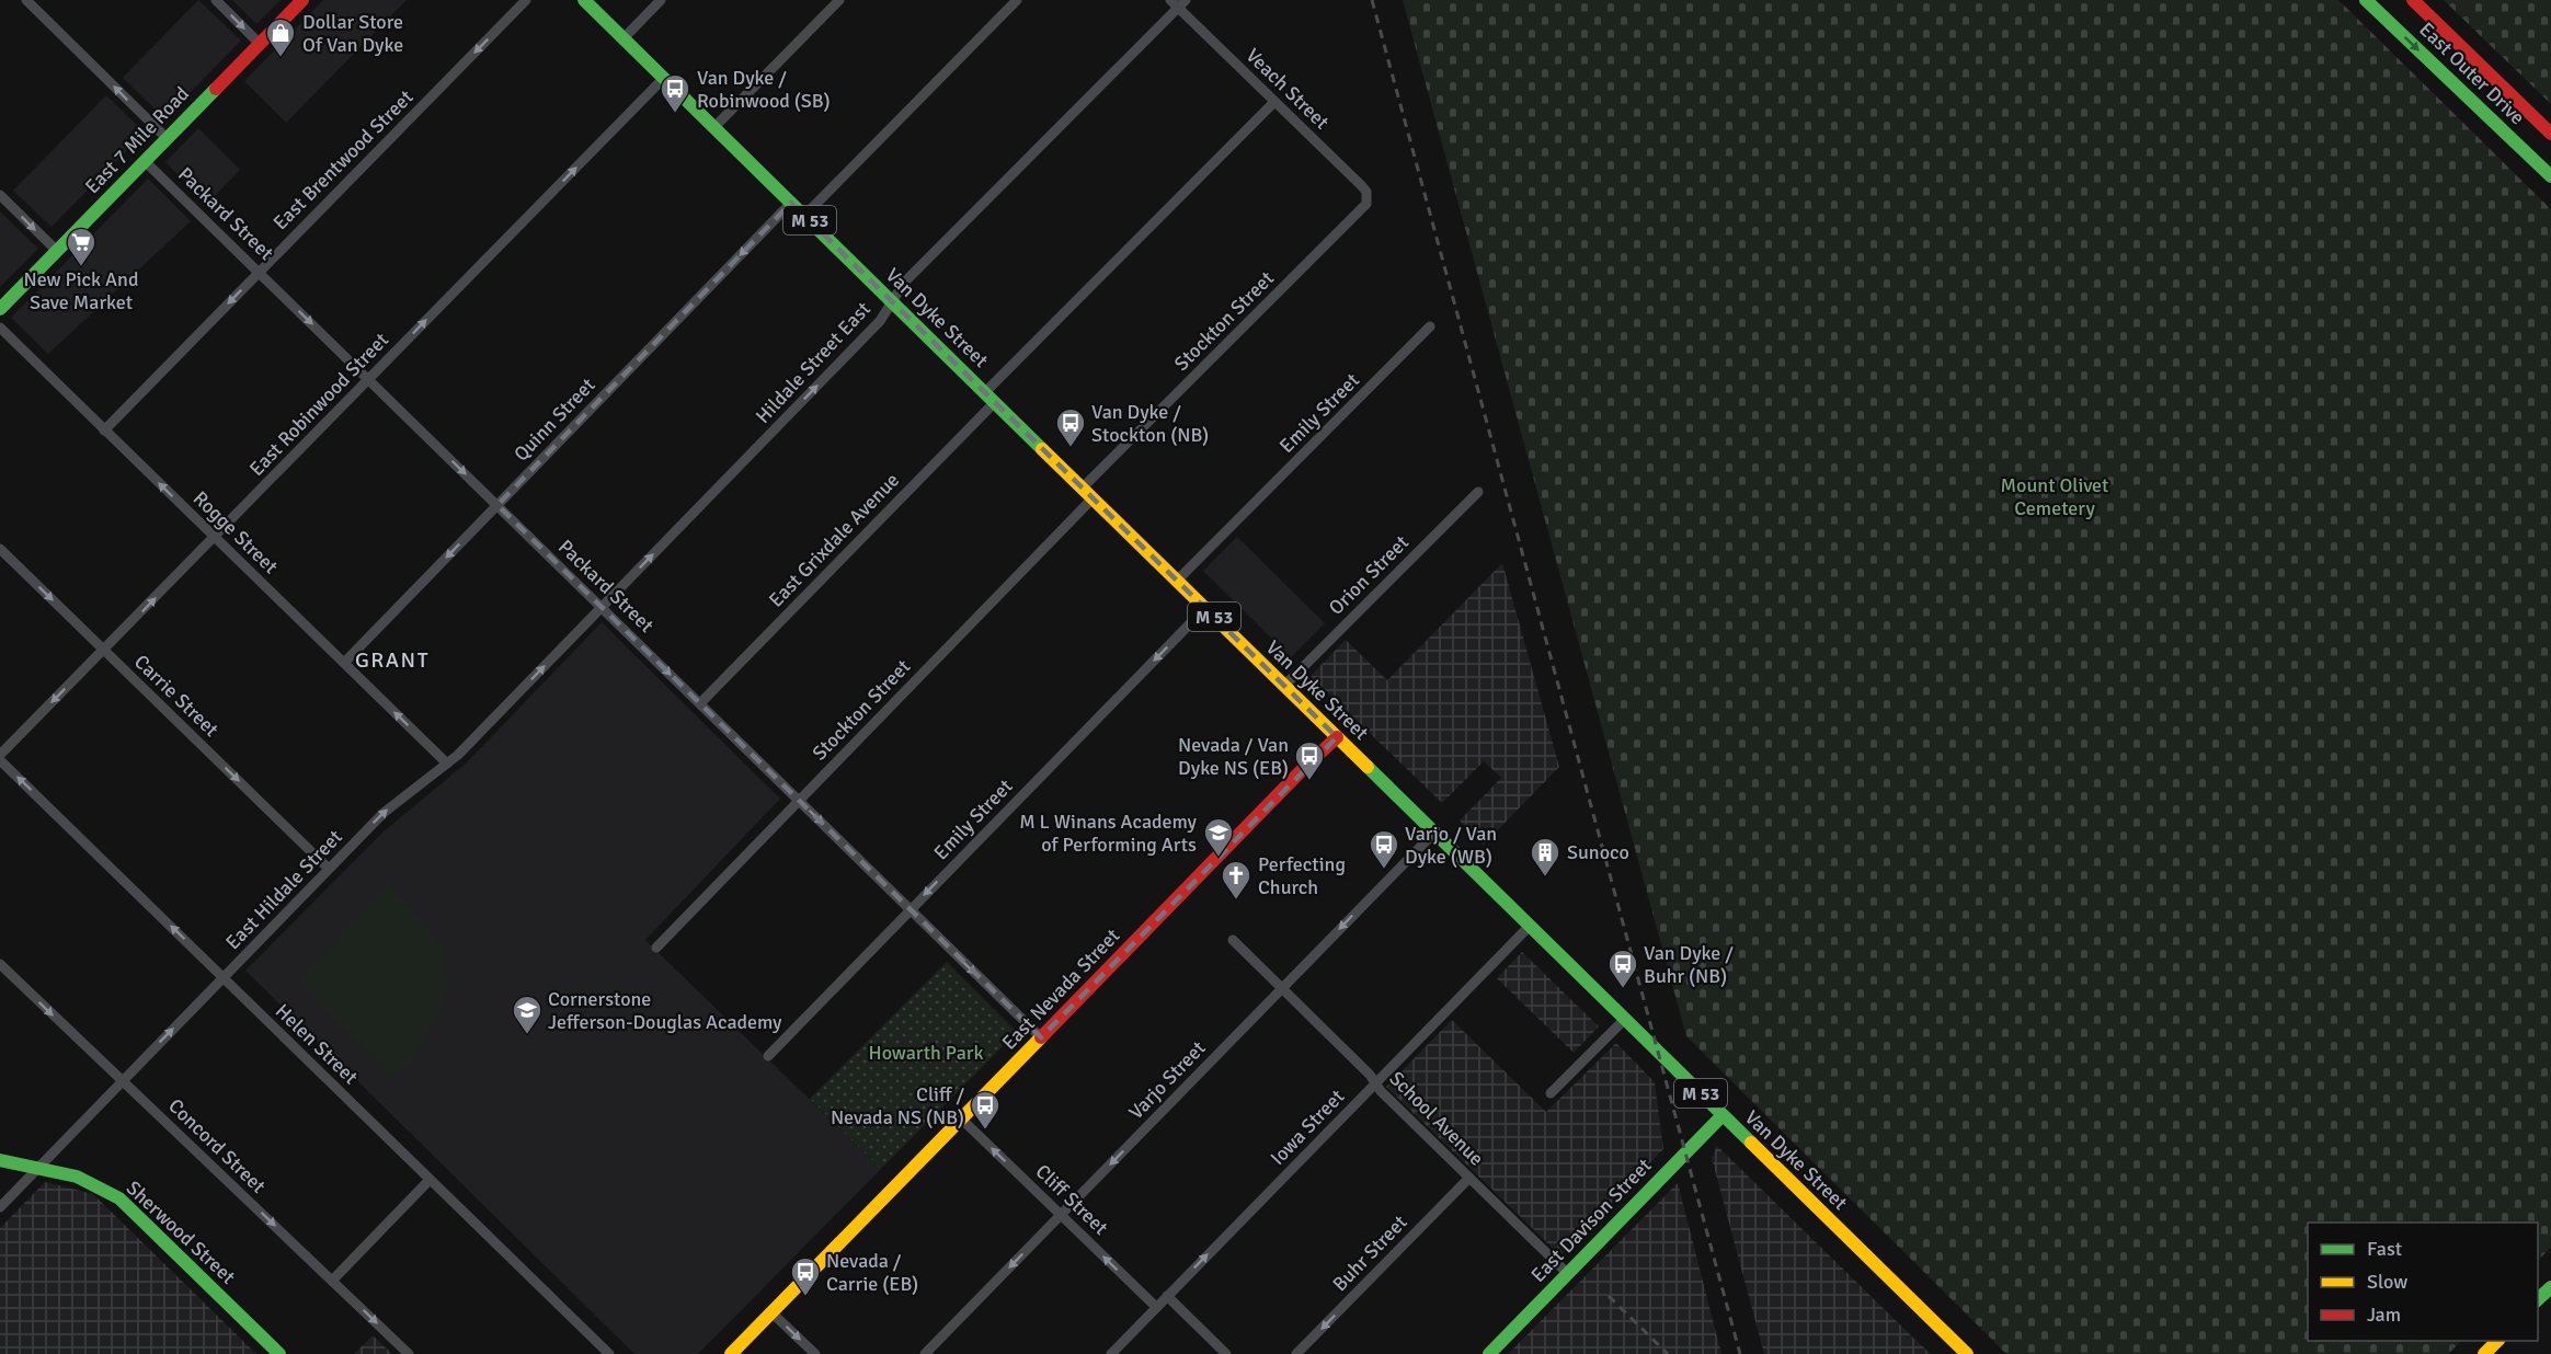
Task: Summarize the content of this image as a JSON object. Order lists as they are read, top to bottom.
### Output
{
  "streets": {
    "main road": [
      "East Outer Drive",
      "East 7 Mile Road",
      "M 53",
      "Van Dyke Street",
      "East Nevada Street",
      "East Davison Street",
      "Sherwood Street"
    ],
    "street": [
      "Veach Street",
      "East Brentwood Street",
      "Packard Street",
      "Stockton Street",
      "Hildale Street East",
      "East Robinwood Street",
      "Emily Street",
      "Quinn Street",
      "Rogge Street",
      "East Grixdale Avenue",
      "Orion Street",
      "Carrie Street",
      "East Hildale Street",
      "Helen Street",
      "Varjo Street",
      "School Avenue",
      "Iowa Street",
      "Concord Street",
      "Cliff Street",
      "Buhr Street"
    ]
  },
  "crossings": [
    ["Veach Street", "Stockton Street"],
    ["Veach Street", "Hildale Street East"],
    ["Veach Street", "East Grixdale Avenue"],
    ["East 7 Mile Road", "Packard Street"],
    ["East Brentwood Street", "Packard Street"],
    ["East Brentwood Street", "Rogge Street"],
    ["Packard Street", "Stockton Street"],
    ["Packard Street", "Hildale Street East"],
    ["Packard Street", "East Robinwood Street"],
    ["Packard Street", "Emily Street"],
    ["Packard Street", "Quinn Street"],
    ["Packard Street", "East Grixdale Avenue"],
    ["Packard Street", "East Hildale Street"],
    ["Packard Street", "East Nevada Street"],
    ["Van Dyke Street", "Stockton Street"],
    ["Van Dyke Street", "Hildale Street East"],
    ["Van Dyke Street", "East Robinwood Street"],
    ["Van Dyke Street", "Emily Street"],
    ["Van Dyke Street", "Quinn Street"],
    ["Van Dyke Street", "East Grixdale Avenue"],
    ["Van Dyke Street", "Orion Street"],
    ["Van Dyke Street", "East Nevada Street"],
    ["Van Dyke Street", "Varjo Street"],
    ["Van Dyke Street", "Iowa Street"],
    ["Van Dyke Street", "East Davison Street"],
    ["Hildale Street East", "East Hildale Street"],
    ["East Robinwood Street", "Rogge Street"],
    ["East Robinwood Street", "Carrie Street"],
    ["Quinn Street", "Rogge Street"],
    ["Rogge Street", "East Hildale Street"],
    ["Carrie Street", "East Hildale Street"],
    ["East Hildale Street", "Helen Street"],
    ["East Hildale Street", "Concord Street"],
    ["East Hildale Street", "Sherwood Street"],
    ["East Nevada Street", "Cliff Street"],
    ["Varjo Street", "School Avenue"],
    ["Varjo Street", "Cliff Street"],
    ["School Avenue", "Iowa Street"],
    ["School Avenue", "East Davison Street"],
    ["School Avenue", "Buhr Street"],
    ["Iowa Street", "Cliff Street"]
  ],
  "one_way": [
    "East Brentwood Street",
    "Packard Street",
    "Hildale Street East",
    "Emily Street",
    "Quinn Street",
    "Rogge Street",
    "Carrie Street",
    "East Hildale Street",
    "Helen Street",
    "Varjo Street",
    "Iowa Street",
    "Concord Street",
    "Cliff Street",
    "Buhr Street"
  ],
  "districts": ["GRANT"],
  "parks": ["Mount Olivet Cemetery", "Howarth Park"],
  "places": {
    "shop": ["Dollar Store Of Van Dyke"],
    "bus stop": [
      "Van Dyke / Robinwood (SB)",
      "Van Dyke / Stockton (NB)",
      "Nevada / Van Dyke NS (EB)",
      "Varjo / Van Dyke (WB)",
      "Van Dyke / Buhr (NB)",
      "Cliff / Nevada NS (NB)",
      "Nevada / Carrie (EB)"
    ],
    "supermarket": ["New Pick And Save Market"],
    "school or university": ["M L Winans Academy of Performing Arts", "Cornerstone Jefferson-Douglas Academy"],
    "building": ["Sunoco"],
    "church": ["Perfecting Church"]
  },
  "legend": ["Fast", "Slow", "Jam"]
}
